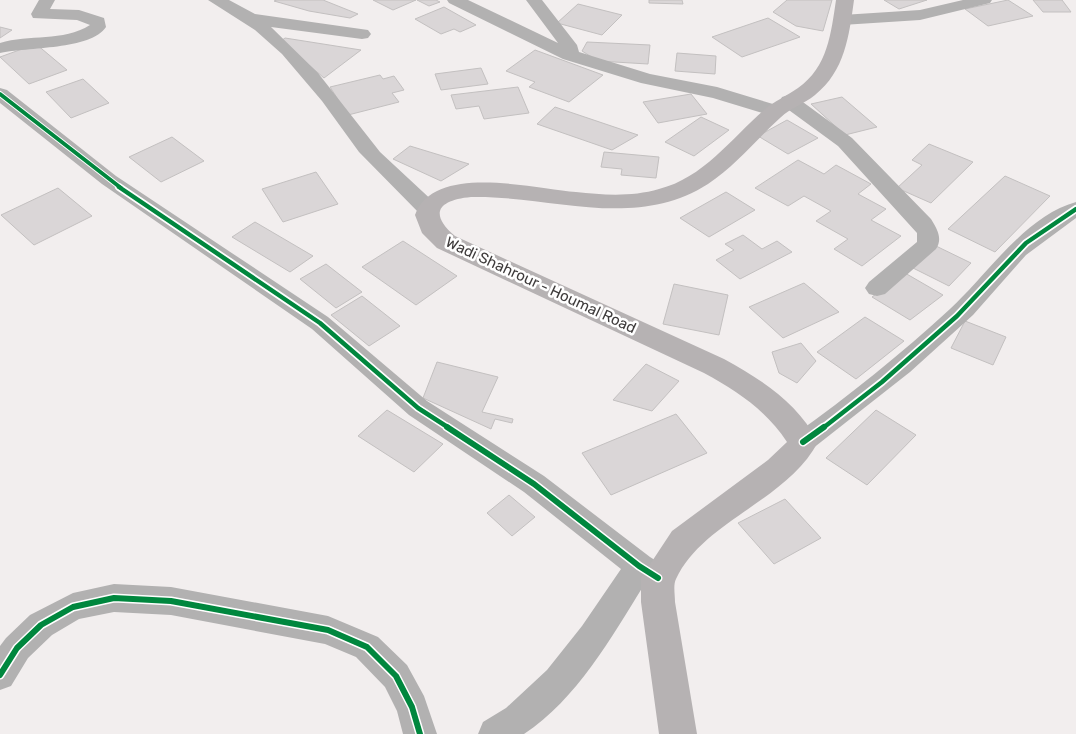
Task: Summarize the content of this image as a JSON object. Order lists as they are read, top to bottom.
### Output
{
  "streets": {
    "main road": ["Wadi Shahrour - Houmal Road"]
  }
}
